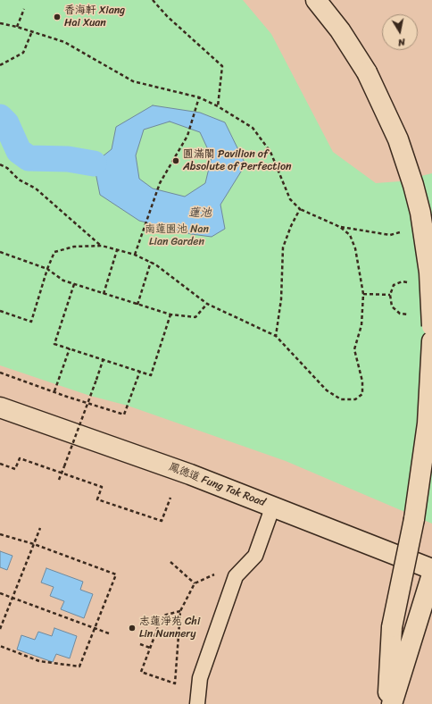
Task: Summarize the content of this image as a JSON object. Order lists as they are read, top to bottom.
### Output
{
  "streets": {
    "main road": ["鳳德道 Fung Tak Road"]
  },
  "water": ["蓮池"],
  "parks": ["南蓮園池 Nan Lian Garden"],
  "places": ["香海軒 Xiang Hai Xuan", "圓滿閣 Pavilion of Absolute of Perfection", "志蓮淨苑 Chi Lin Nunnery"],
  "north": "bottom"
}
